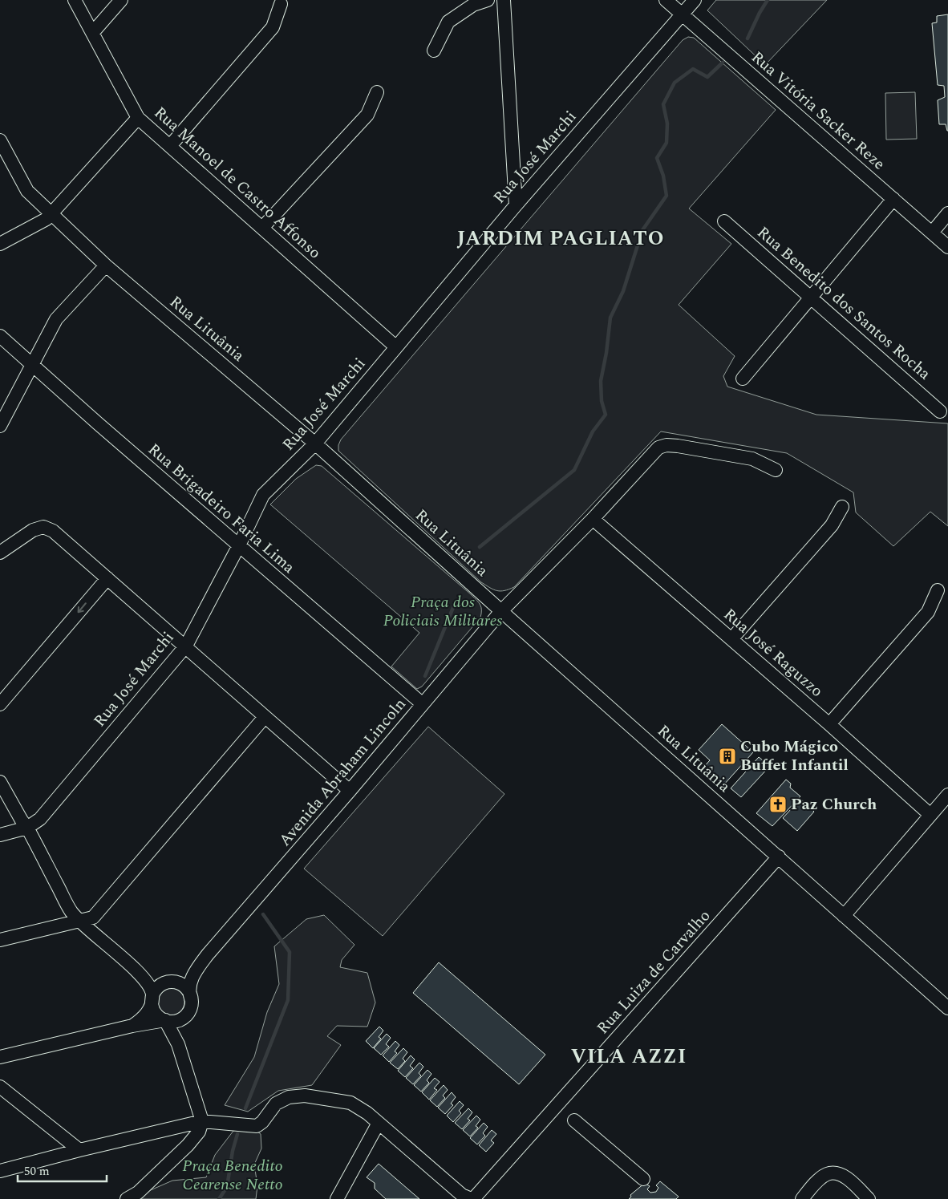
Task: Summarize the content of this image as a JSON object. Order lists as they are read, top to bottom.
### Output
{
  "streets": {
    "street": [
      "Rua Vitória Sacker Reze",
      "Rua José Marchi",
      "Rua Manoel de Castro Affonso",
      "Rua Benedito dos Santos Rocha",
      "Rua Lituânia",
      "Rua Brigadeiro Faria Lima",
      "Rua José Raguzzo",
      "Avenida Abraham Lincoln",
      "Rua Luiza de Carvalho"
    ]
  },
  "crossings": [
    ["Rua Vitória Sacker Reze", "Rua José Marchi"],
    ["Rua José Marchi", "Rua Manoel de Castro Affonso"],
    ["Rua José Marchi", "Rua Lituânia"],
    ["Rua José Marchi", "Rua Brigadeiro Faria Lima"],
    ["Rua Lituânia", "Avenida Abraham Lincoln"],
    ["Rua Lituânia", "Rua Luiza de Carvalho"],
    ["Rua Brigadeiro Faria Lima", "Avenida Abraham Lincoln"],
    ["Rua José Raguzzo", "Avenida Abraham Lincoln"]
  ],
  "districts": ["JARDIM PAGLIATO", "VILA AZZI"],
  "parks": ["Praça dos Policiais Militares", "Praça Benedito Cearense Netto"],
  "places": {
    "building": ["Cubo Mágico Buffet Infantil"],
    "church": ["Paz Church"]
  },
  "scale_bar": "50 m"
}
